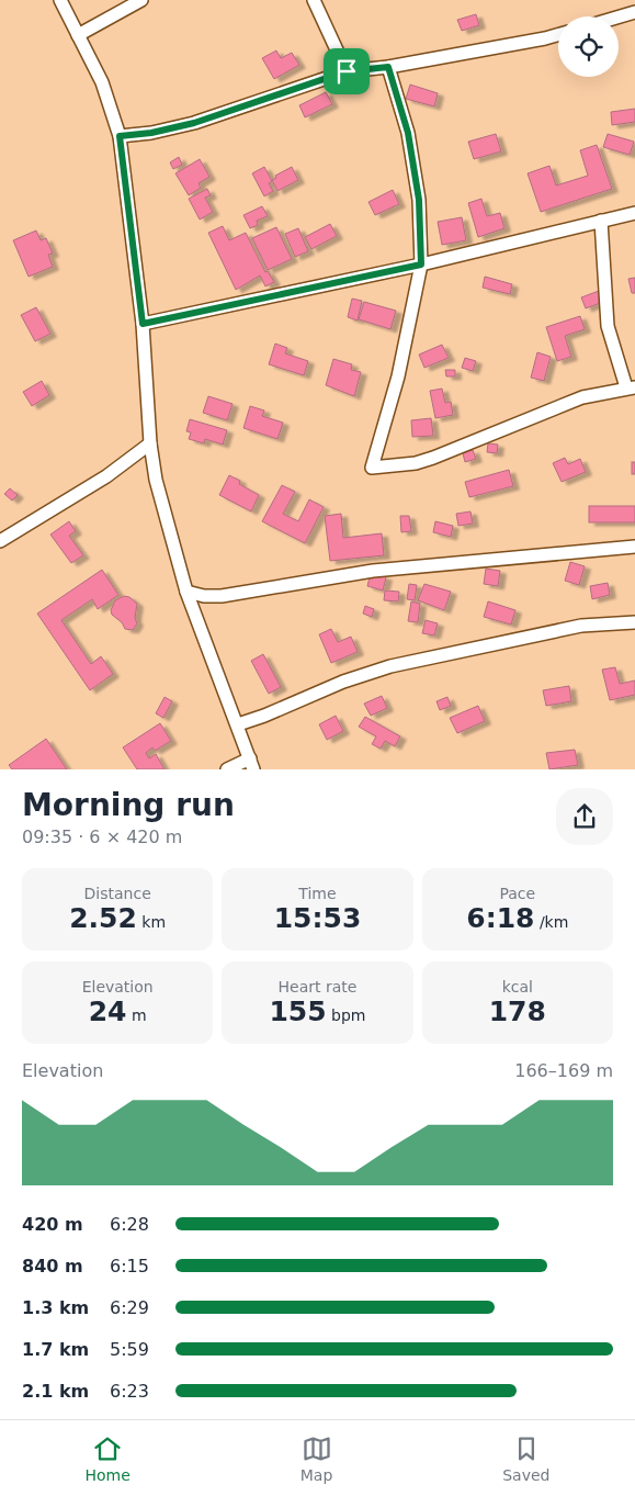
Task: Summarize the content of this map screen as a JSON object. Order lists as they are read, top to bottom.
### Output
{
  "page": {
    "heading": ["Morning run", "09:35 · 6 × 420 m"],
    "stats": [
      ["Distance", "2.52 km"],
      ["Time", "15:53"],
      ["Pace", "6:18 /km"],
      ["Elevation", "24 m"],
      ["Heart rate", "155 bpm"],
      ["kcal", "178"]
    ],
    "chart": ["Elevation", "166–169 m"],
    "list": [
      {
        "name": "420 m",
        "note": "6:28"
      },
      {
        "name": "840 m",
        "note": "6:15"
      },
      {
        "name": "1.3 km",
        "note": "6:29"
      },
      {
        "name": "1.7 km",
        "note": "5:59"
      },
      {
        "name": "2.1 km",
        "note": "6:23"
      }
    ],
    "tabs": ["Home", "Map", "Saved"]
  }
}
